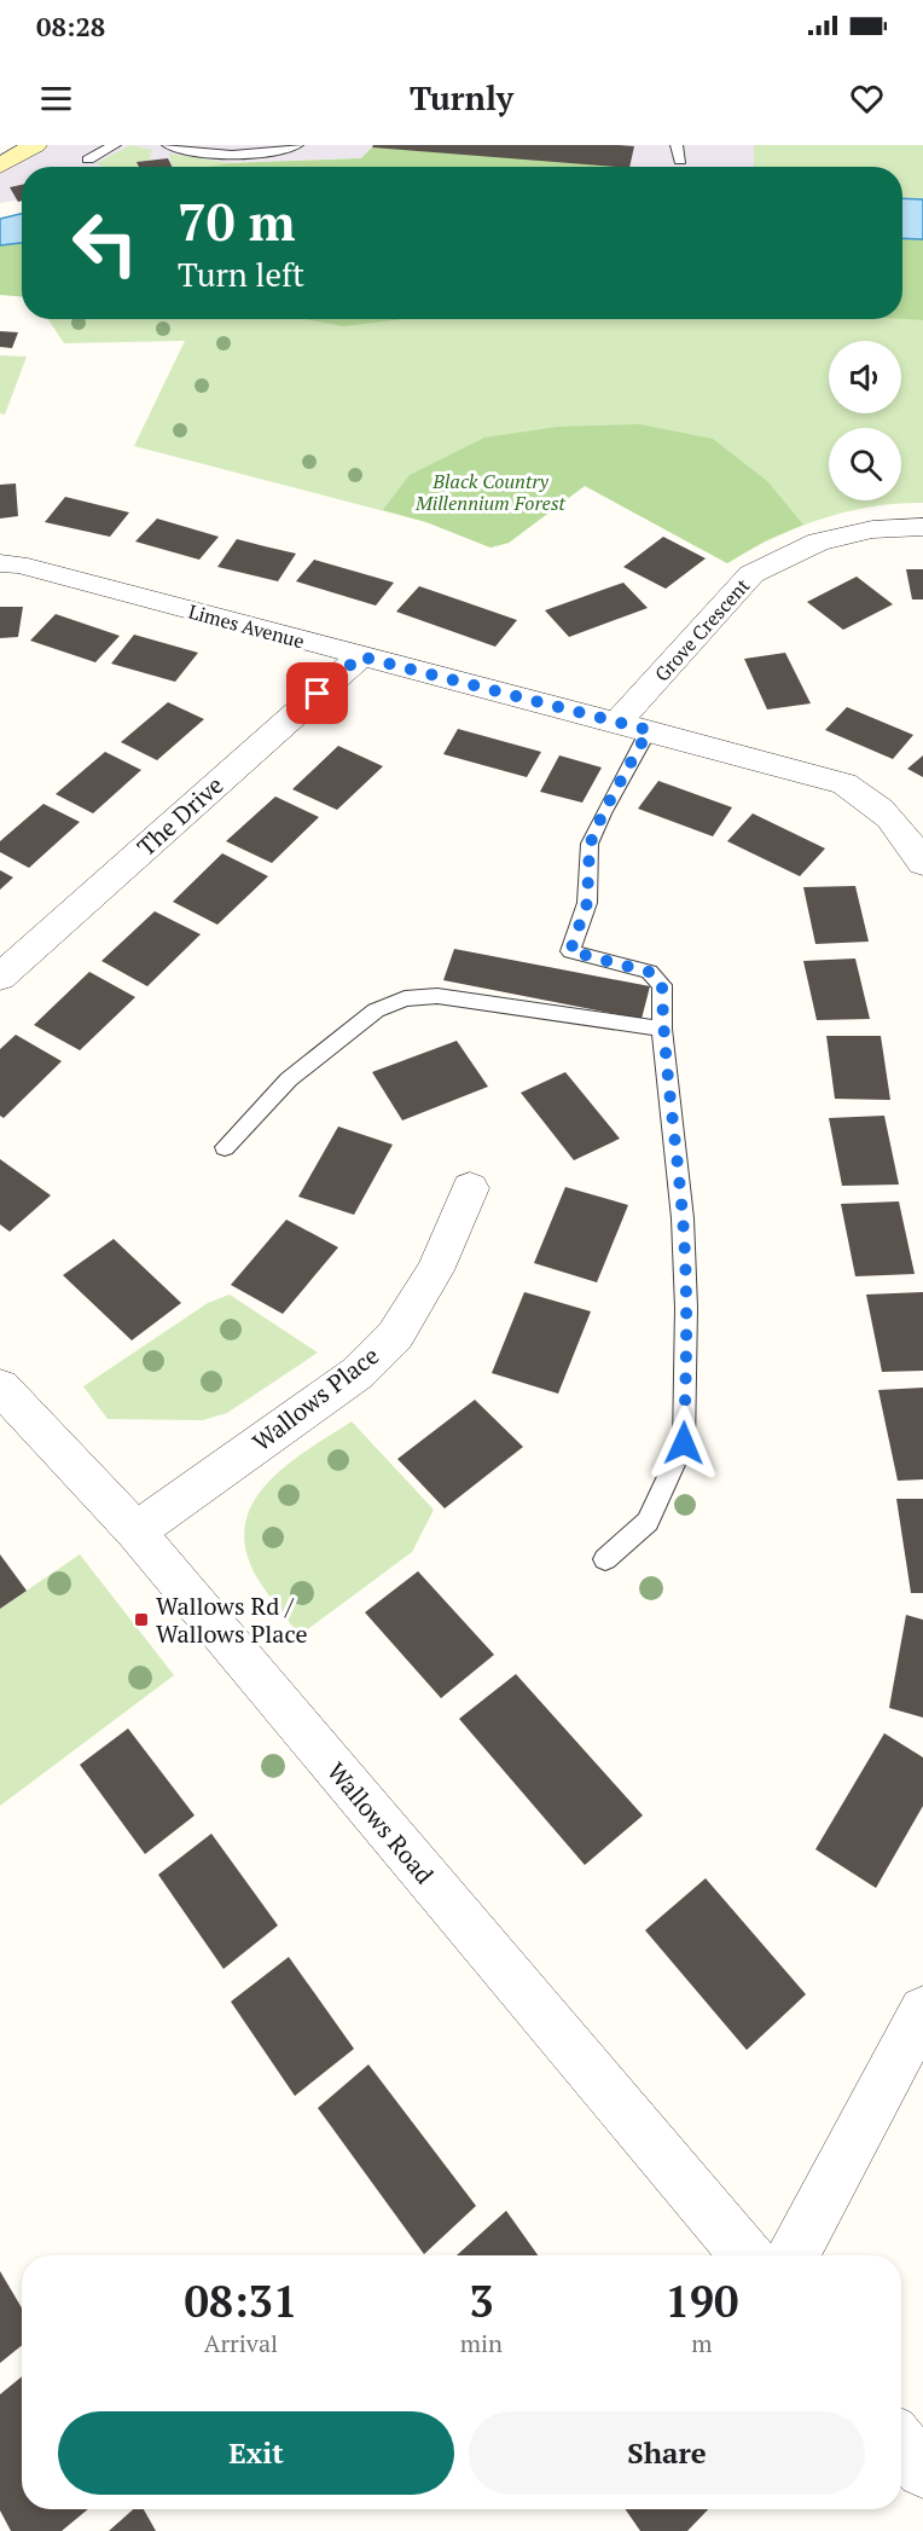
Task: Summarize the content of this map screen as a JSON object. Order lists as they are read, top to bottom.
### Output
{
  "streets": {
    "street": [
      "Limes Avenue",
      "Grove Crescent",
      "The Drive",
      "Wallows Place",
      "Wallows Road"
    ]
  },
  "crossings": [
    ["Limes Avenue", "Grove Crescent"],
    ["Limes Avenue", "The Drive"],
    ["Wallows Place", "Wallows Road"]
  ],
  "parks": ["Black Country Millennium Forest"],
  "places": {
    "transit": ["Wallows Rd / Wallows Place"]
  },
  "page": {
    "status": "08:28",
    "header": "Turnly",
    "turn": ["70 m", "Turn left"],
    "eta": [
      "08:31",
      "Arrival",
      "3",
      "min",
      "190",
      "m"
    ],
    "buttons": ["Exit", "Share"]
  }
}
